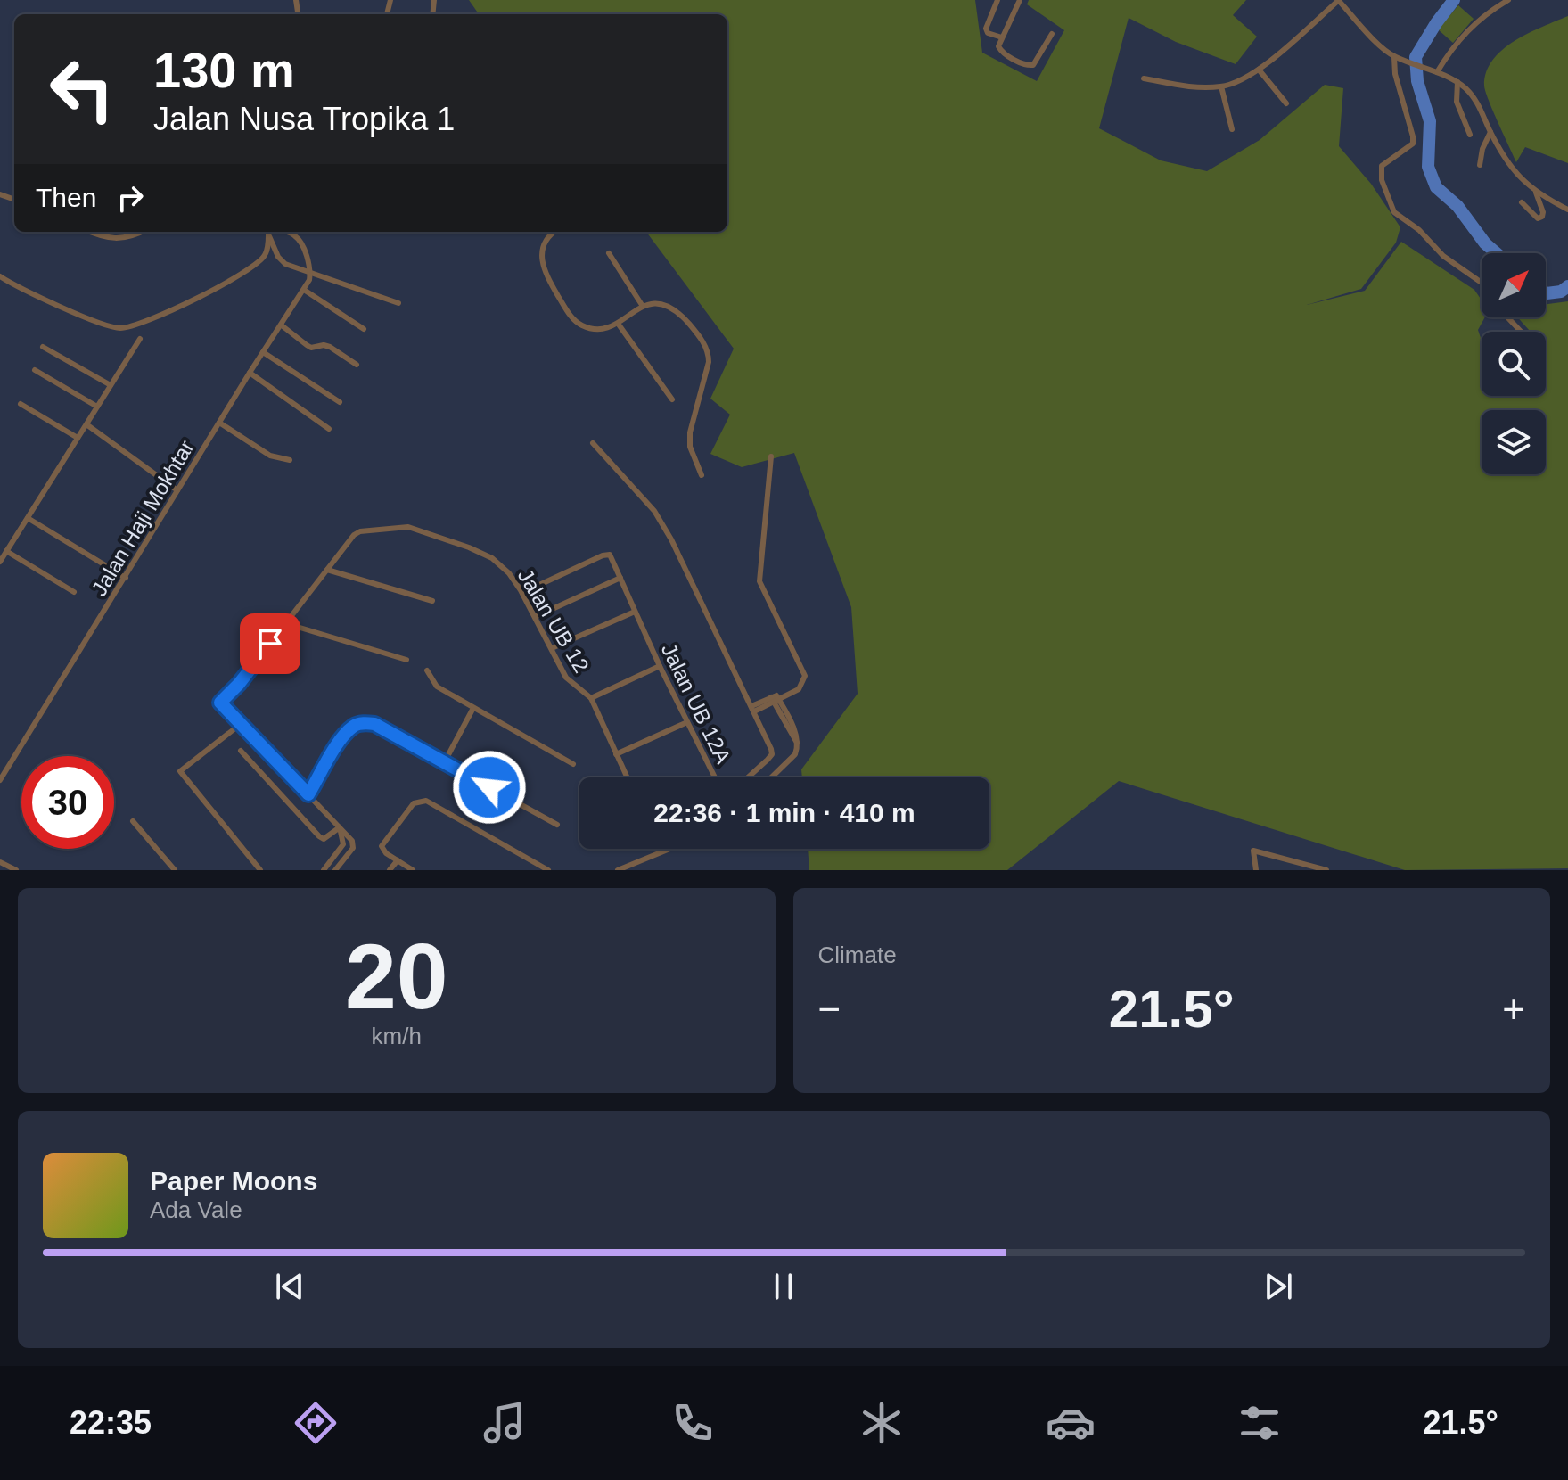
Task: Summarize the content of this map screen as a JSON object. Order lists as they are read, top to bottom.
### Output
{
  "streets": {
    "street": ["Jalan Haji Mokhtar", "Jalan UB 12", "Jalan UB 12A"]
  },
  "north": "top right",
  "page": {
    "turn": ["130 m", "Jalan Nusa Tropika 1"],
    "then": "Then",
    "limit": "30",
    "trip": "22:36 · 1 min · 410 m",
    "tile": [
      ["20", "km/h"],
      "Climate"
    ],
    "heat": ["−", "21.5°", "+"],
    "song": ["Paper Moons", "Ada Vale"],
    "tabs": ["22:35", "21.5°"]
  }
}
